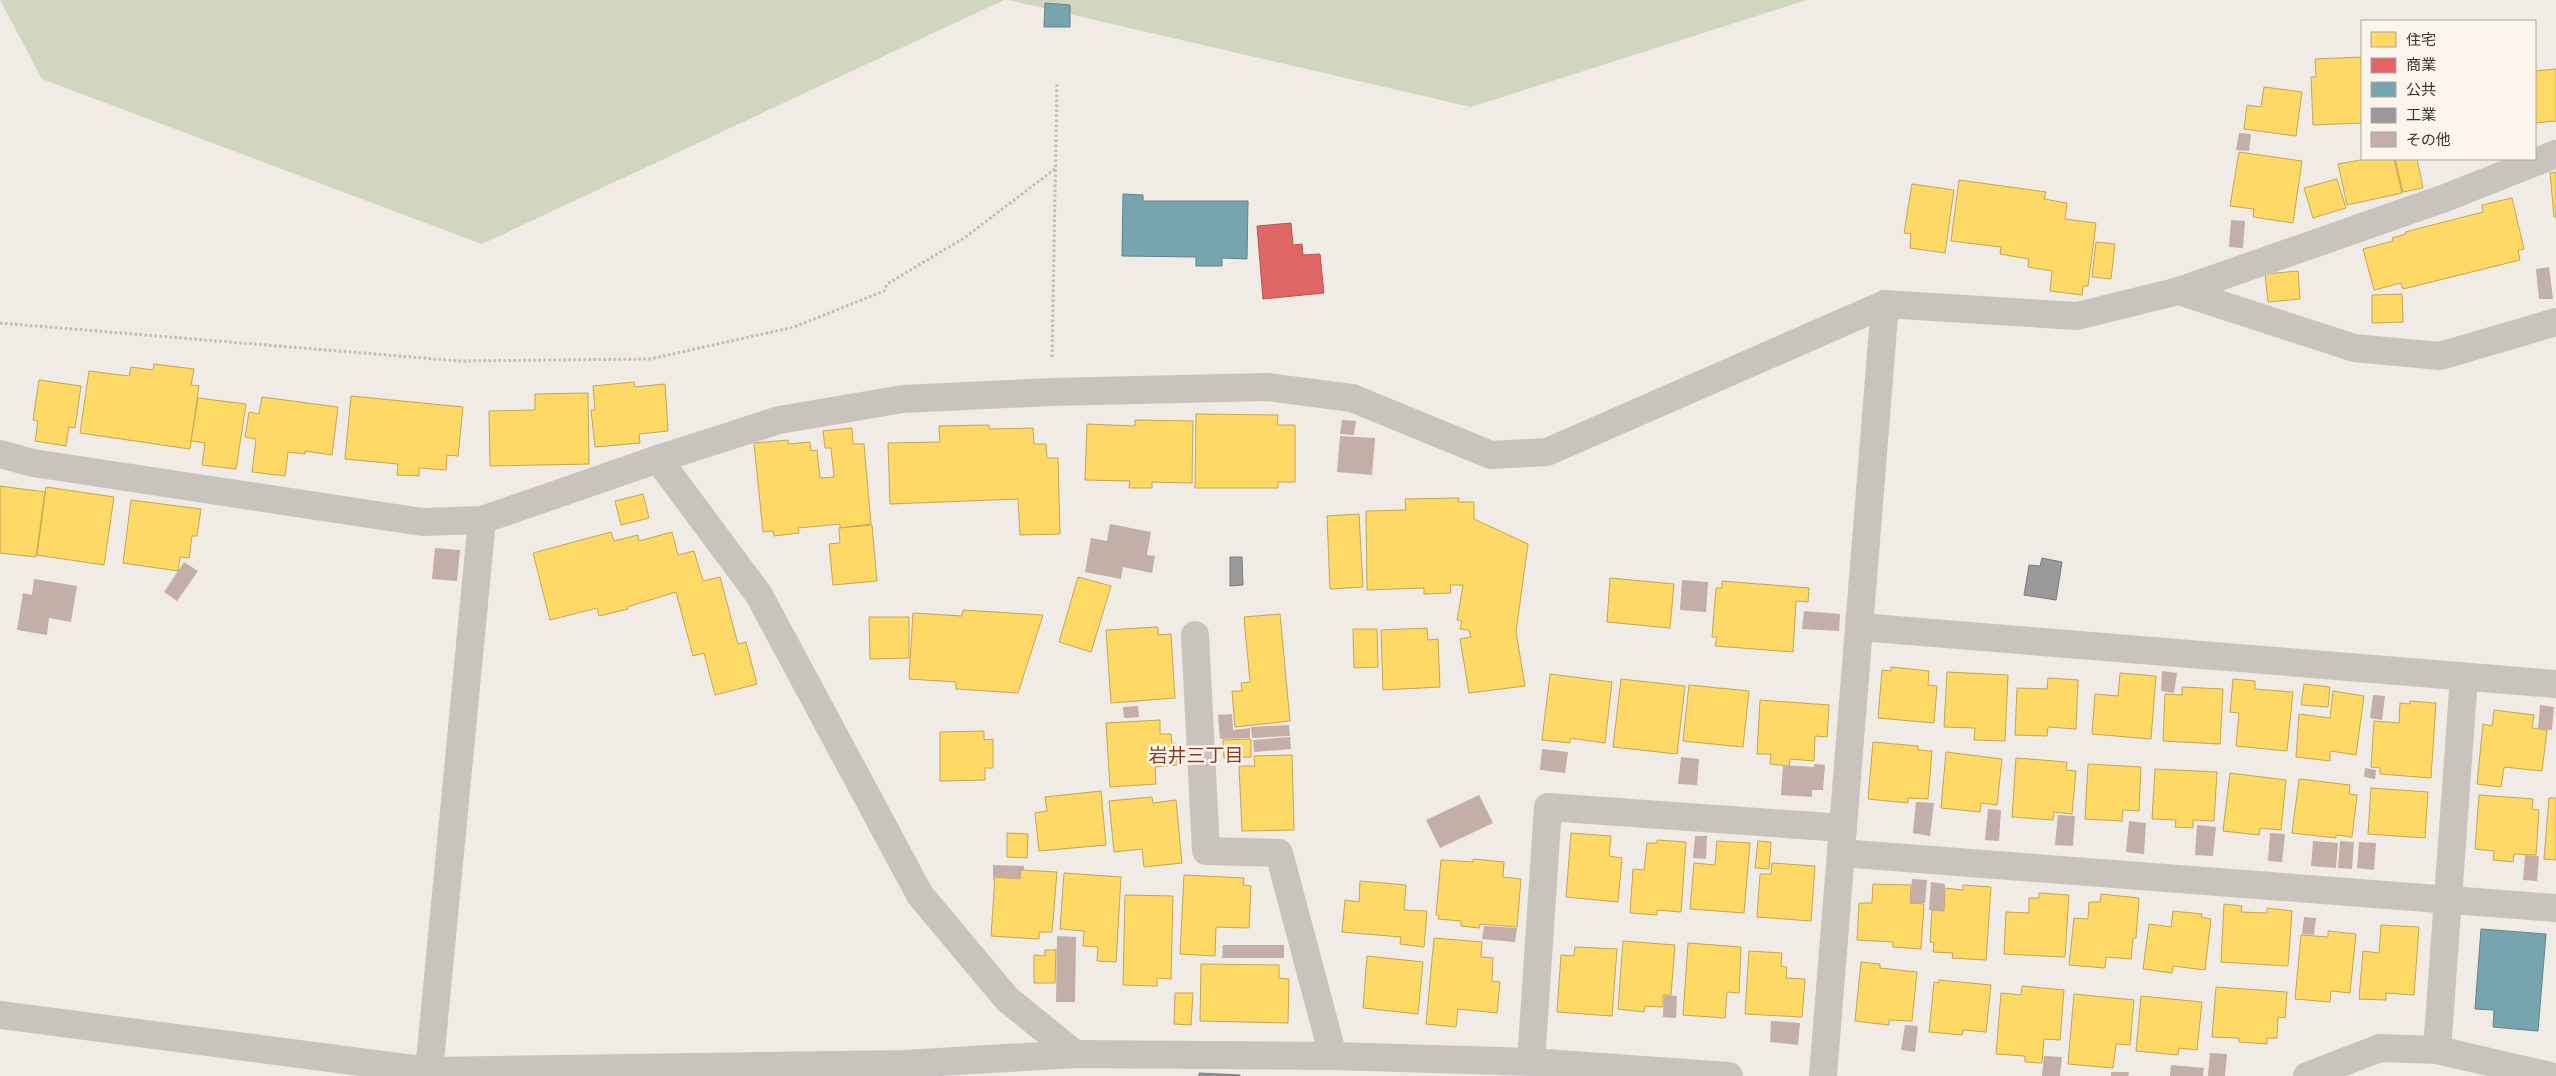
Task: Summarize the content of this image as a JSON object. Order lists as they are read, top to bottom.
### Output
{
  "districts": ["岩井三丁目"],
  "legend": [
    "住宅",
    "商業",
    "公共",
    "工業",
    "その他"
  ]
}
